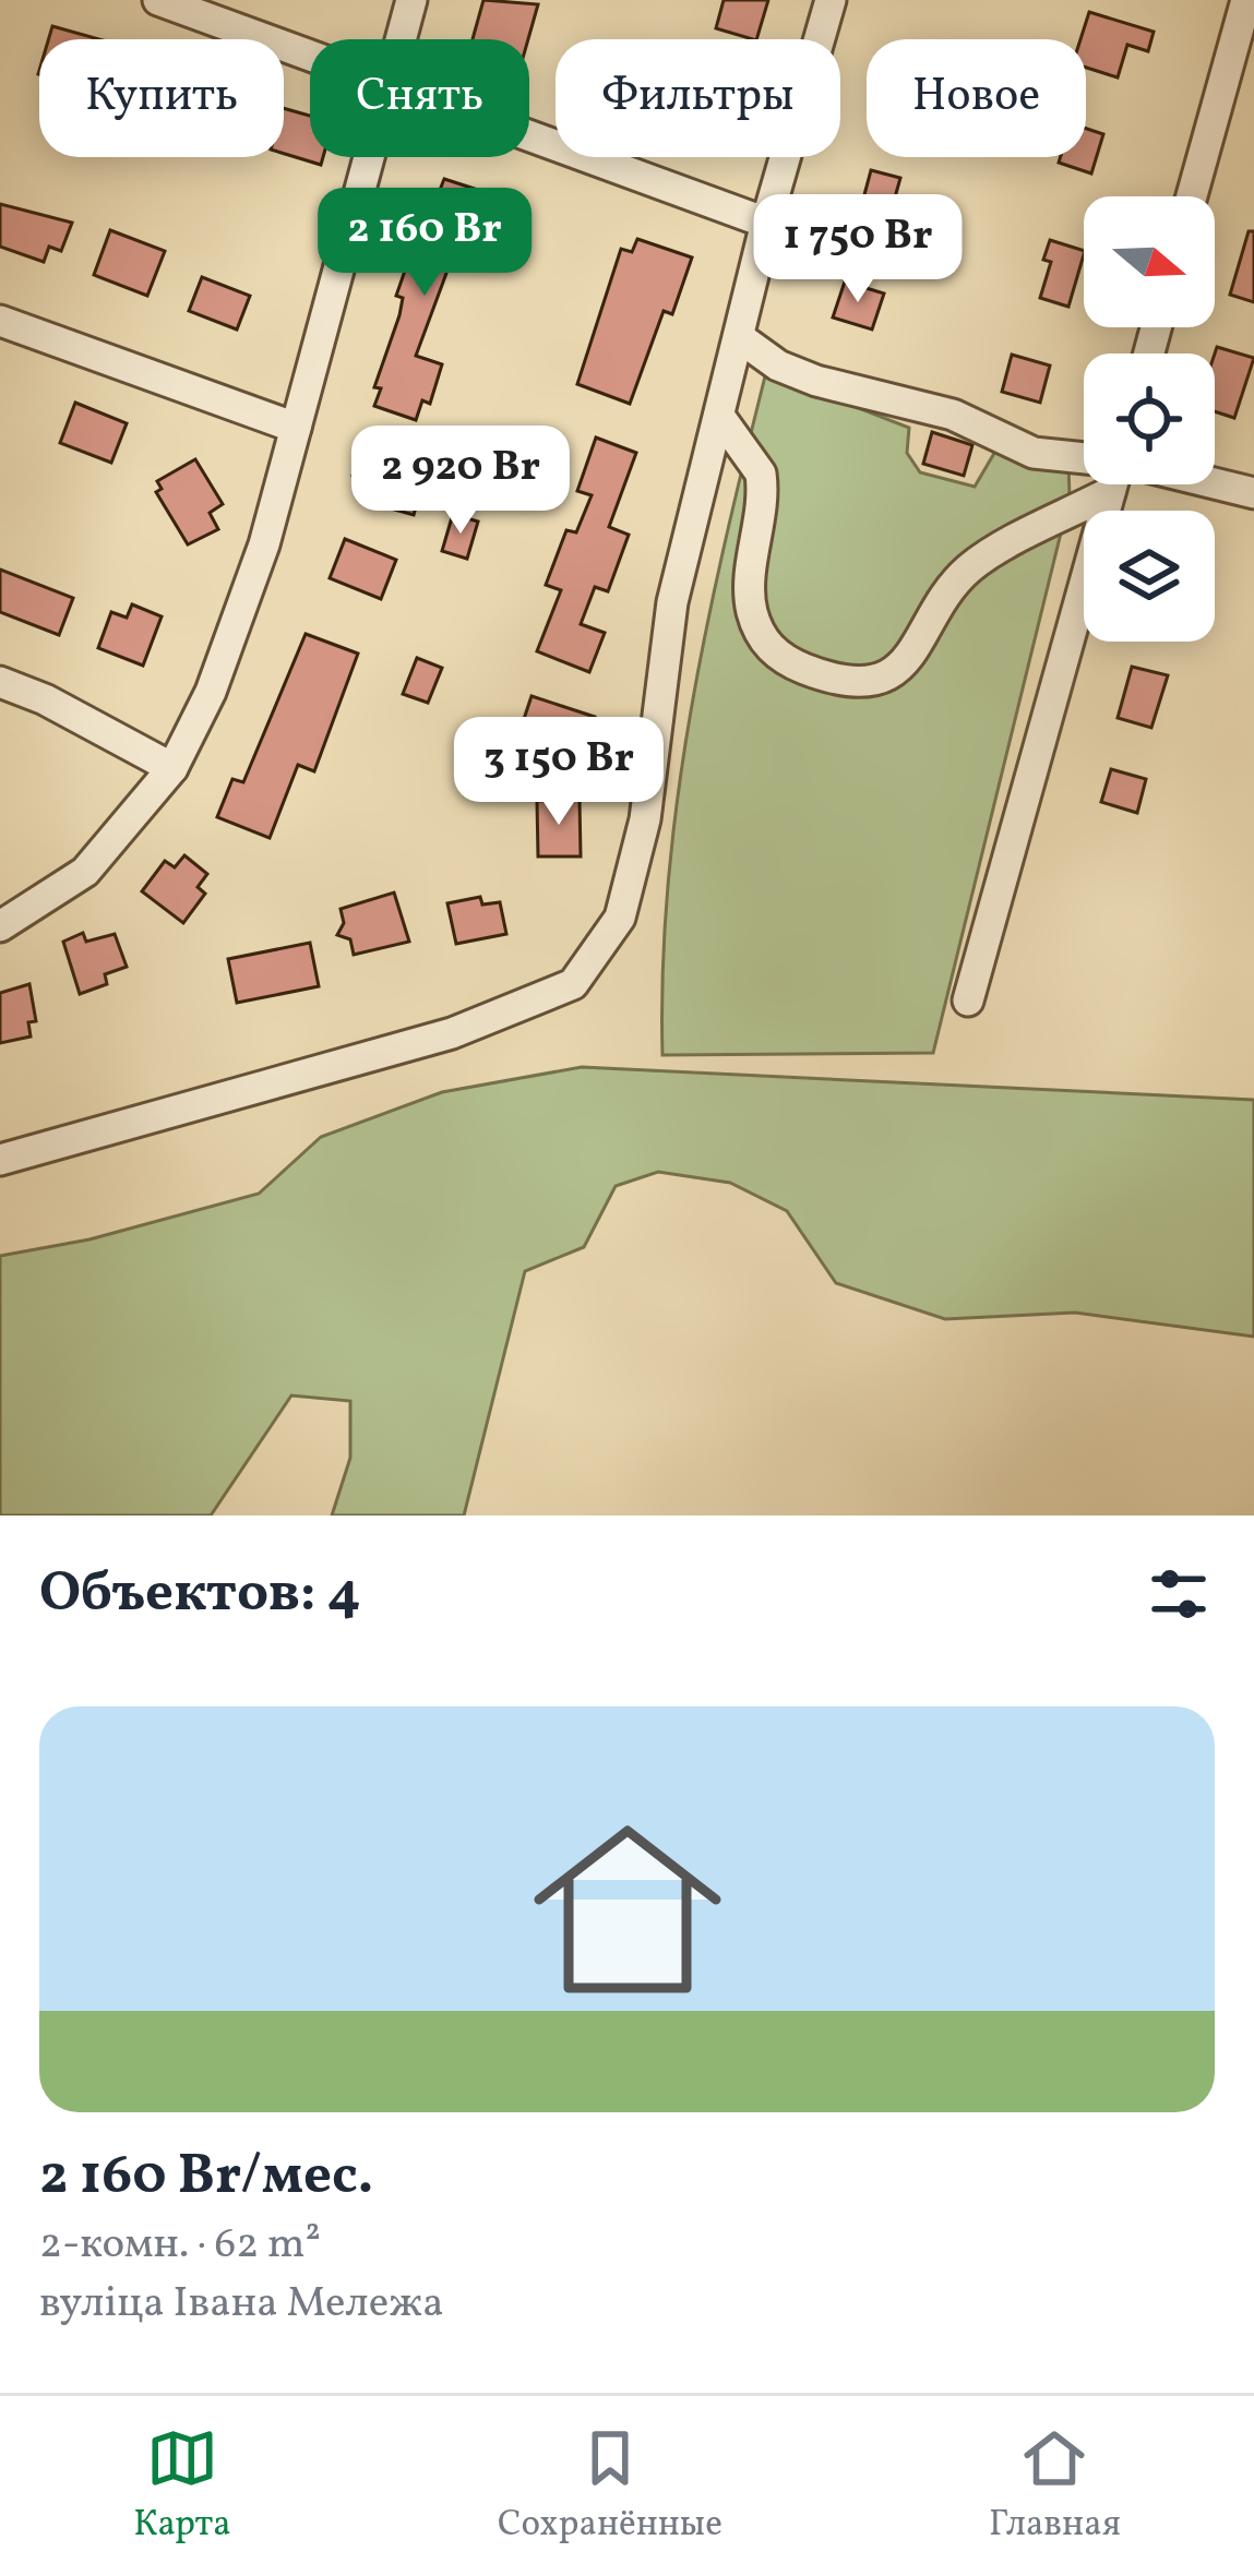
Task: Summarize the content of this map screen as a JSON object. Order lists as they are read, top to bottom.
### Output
{
  "north": "right",
  "page": {
    "chip": [
      "Купить",
      "Снять",
      "Фильтры",
      "Новое"
    ],
    "price": [
      "2 160 Br",
      "1 750 Br",
      "2 920 Br",
      "3 150 Br"
    ],
    "heading": "Объектов: 4",
    "list": [
      {
        "name": "2 160 Br/мес.",
        "note": "2-комн. · 62 m² · вуліца Івана Мележа"
      }
    ],
    "tabs": ["Карта", "Сохранённые", "Главная"]
  }
}
